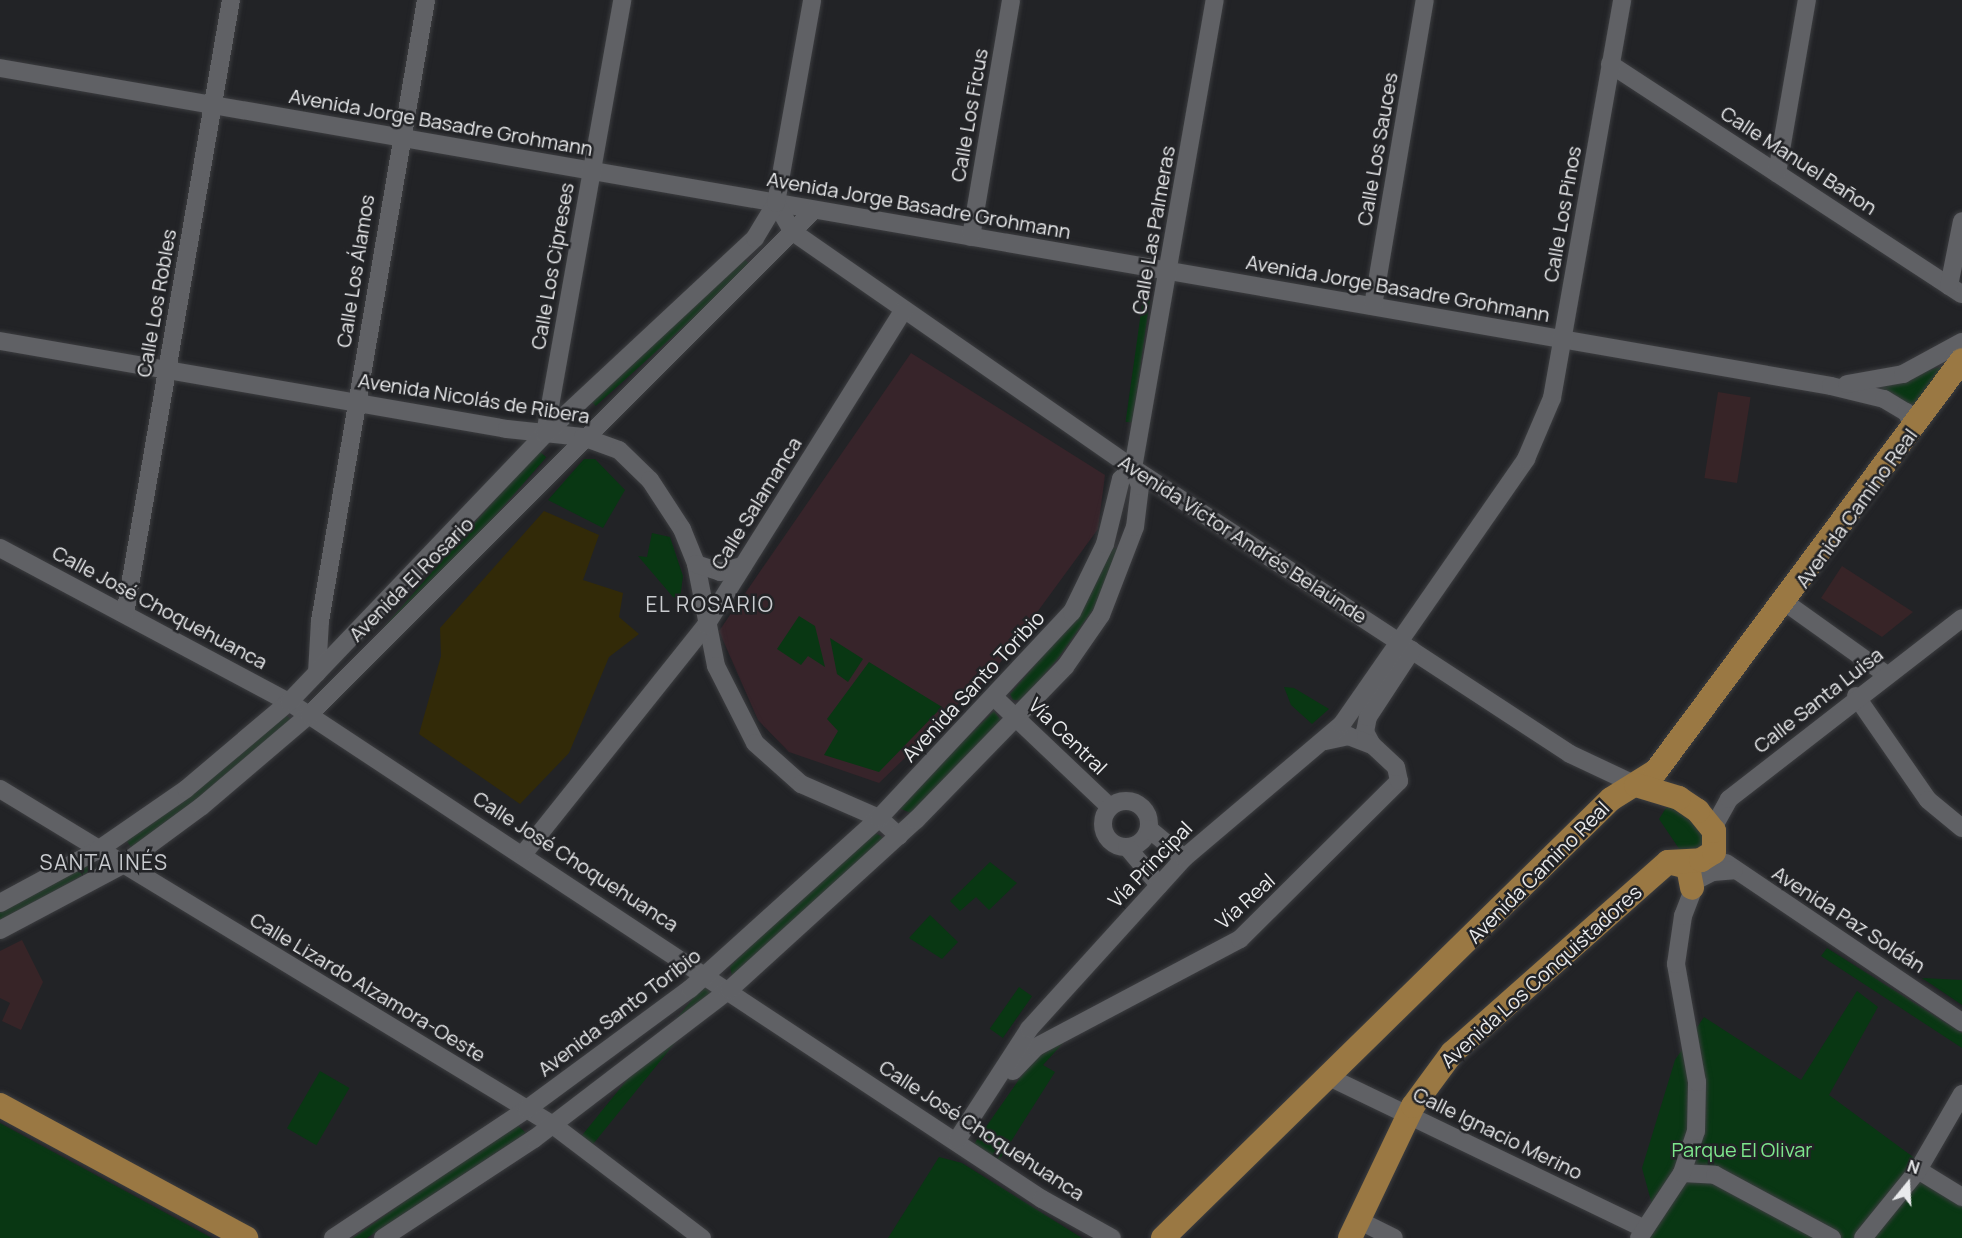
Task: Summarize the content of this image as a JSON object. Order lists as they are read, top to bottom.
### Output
{
  "streets": {
    "main road": ["Avenida Camino Real", "Avenida Víctor Andrés Belaúnde", "Avenida Los Conquistadores"],
    "street": [
      "Calle Los Ficus",
      "Avenida Jorge Basadre Grohmann",
      "Calle Los Sauces",
      "Calle Manuel Bañon",
      "Calle Los Pinos",
      "Calle Las Palmeras",
      "Calle Los Cipreses",
      "Calle Los Álamos",
      "Calle Los Robles",
      "Avenida Nicolás de Ribera",
      "Calle Salamanca",
      "Avenida El Rosario",
      "Calle José Choquehuanca",
      "Avenida Santo Toribio",
      "Calle Santa Luisa",
      "Vía Central",
      "Vía Principal",
      "Vía Real",
      "Avenida Paz Soldán",
      "Calle Lizardo Alzamora-Oeste",
      "Calle Ignacio Merino"
    ]
  },
  "crossings": [
    ["Calle Los Ficus", "Avenida Jorge Basadre Grohmann"],
    ["Avenida Jorge Basadre Grohmann", "Calle Los Sauces"],
    ["Avenida Jorge Basadre Grohmann", "Calle Los Pinos"],
    ["Avenida Jorge Basadre Grohmann", "Calle Las Palmeras"],
    ["Avenida Jorge Basadre Grohmann", "Calle Los Cipreses"],
    ["Avenida Jorge Basadre Grohmann", "Calle Los Álamos"],
    ["Avenida Jorge Basadre Grohmann", "Calle Los Robles"],
    ["Avenida Jorge Basadre Grohmann", "Avenida Camino Real"],
    ["Avenida Jorge Basadre Grohmann", "Avenida Víctor Andrés Belaúnde"],
    ["Avenida Jorge Basadre Grohmann", "Avenida El Rosario"],
    ["Calle Manuel Bañon", "Calle Los Pinos"],
    ["Calle Los Pinos", "Avenida Víctor Andrés Belaúnde"],
    ["Calle Los Pinos", "Vía Principal"],
    ["Calle Las Palmeras", "Avenida Víctor Andrés Belaúnde"],
    ["Calle Las Palmeras", "Avenida Santo Toribio"],
    ["Calle Los Cipreses", "Avenida Nicolás de Ribera"],
    ["Calle Los Cipreses", "Avenida El Rosario"],
    ["Calle Los Álamos", "Avenida Nicolás de Ribera"],
    ["Calle Los Álamos", "Avenida El Rosario"],
    ["Calle Los Robles", "Avenida Nicolás de Ribera"],
    ["Calle Los Robles", "Calle José Choquehuanca"],
    ["Avenida Nicolás de Ribera", "Calle Salamanca"],
    ["Avenida Nicolás de Ribera", "Avenida El Rosario"],
    ["Avenida Nicolás de Ribera", "Avenida Santo Toribio"],
    ["Calle Salamanca", "Avenida Víctor Andrés Belaúnde"],
    ["Calle Salamanca", "Calle José Choquehuanca"],
    ["Avenida Camino Real", "Avenida Víctor Andrés Belaúnde"],
    ["Avenida Camino Real", "Calle Ignacio Merino"],
    ["Avenida Víctor Andrés Belaúnde", "Avenida El Rosario"],
    ["Avenida Víctor Andrés Belaúnde", "Avenida Santo Toribio"],
    ["Avenida Víctor Andrés Belaúnde", "Calle Santa Luisa"],
    ["Avenida Víctor Andrés Belaúnde", "Vía Principal"],
    ["Avenida Víctor Andrés Belaúnde", "Avenida Paz Soldán"],
    ["Avenida El Rosario", "Calle José Choquehuanca"],
    ["Avenida El Rosario", "Calle Lizardo Alzamora-Oeste"],
    ["Calle José Choquehuanca", "Avenida Santo Toribio"],
    ["Calle José Choquehuanca", "Vía Principal"],
    ["Calle José Choquehuanca", "Vía Real"],
    ["Avenida Santo Toribio", "Vía Central"],
    ["Avenida Santo Toribio", "Calle Lizardo Alzamora-Oeste"],
    ["Calle Santa Luisa", "Avenida Paz Soldán"],
    ["Vía Principal", "Vía Real"],
    ["Avenida Los Conquistadores", "Calle Ignacio Merino"]
  ],
  "districts": ["EL ROSARIO", "SANTA INÉS"],
  "parks": ["Parque El Olivar"],
  "north": "top"
}
